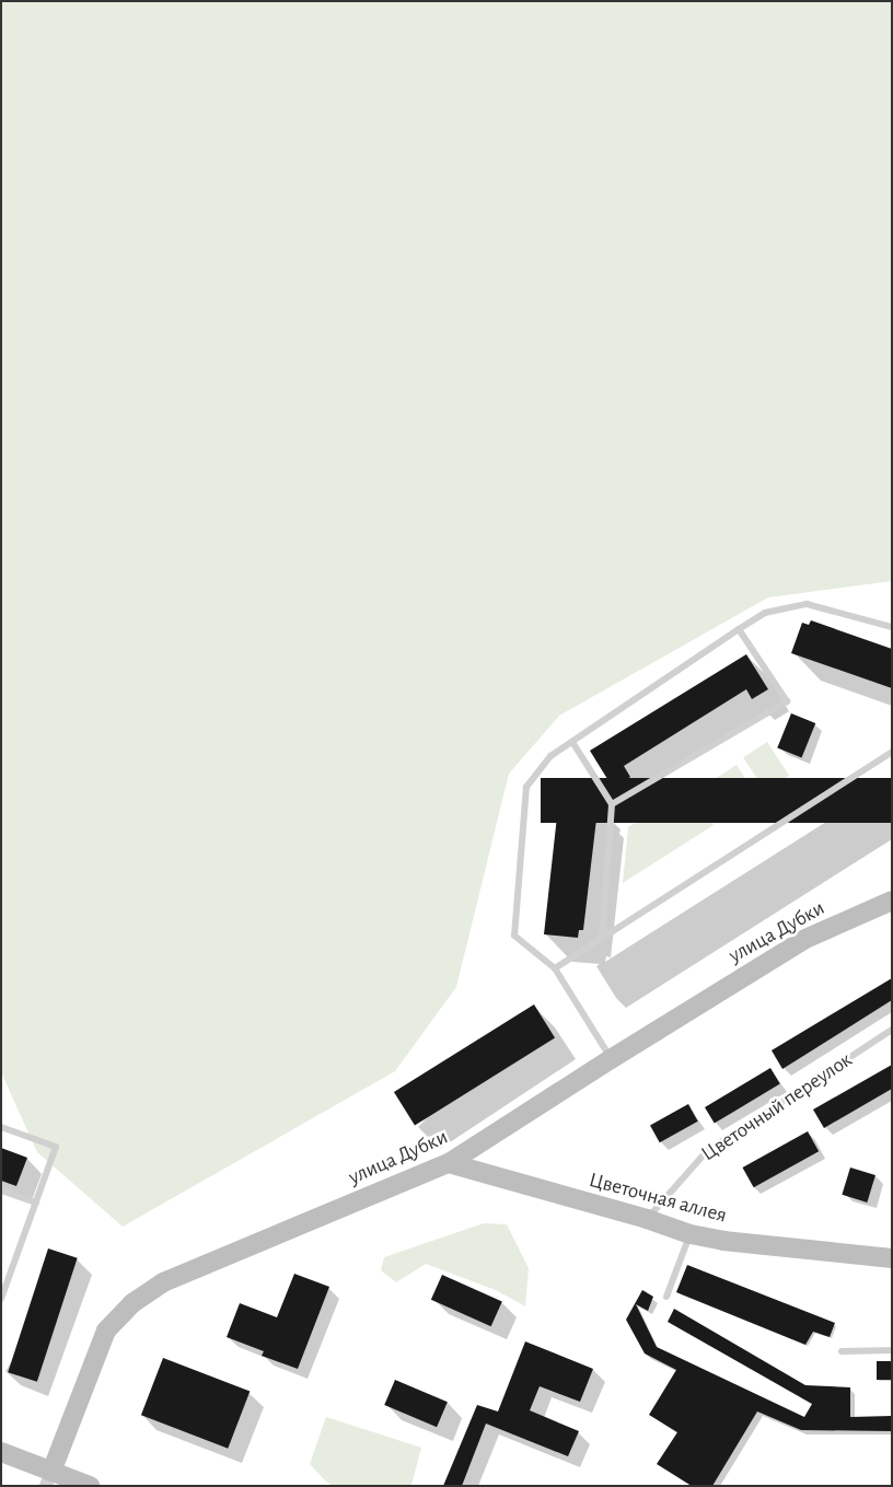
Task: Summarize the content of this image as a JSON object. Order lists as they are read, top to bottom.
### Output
{
  "streets": {
    "street": ["улица Дубки", "Цветочная аллея"],
    "lane": ["Цветочный переулок"]
  },
  "crossings": [
    ["улица Дубки", "Цветочная аллея"],
    ["Цветочный переулок", "Цветочная аллея"]
  ]
}
